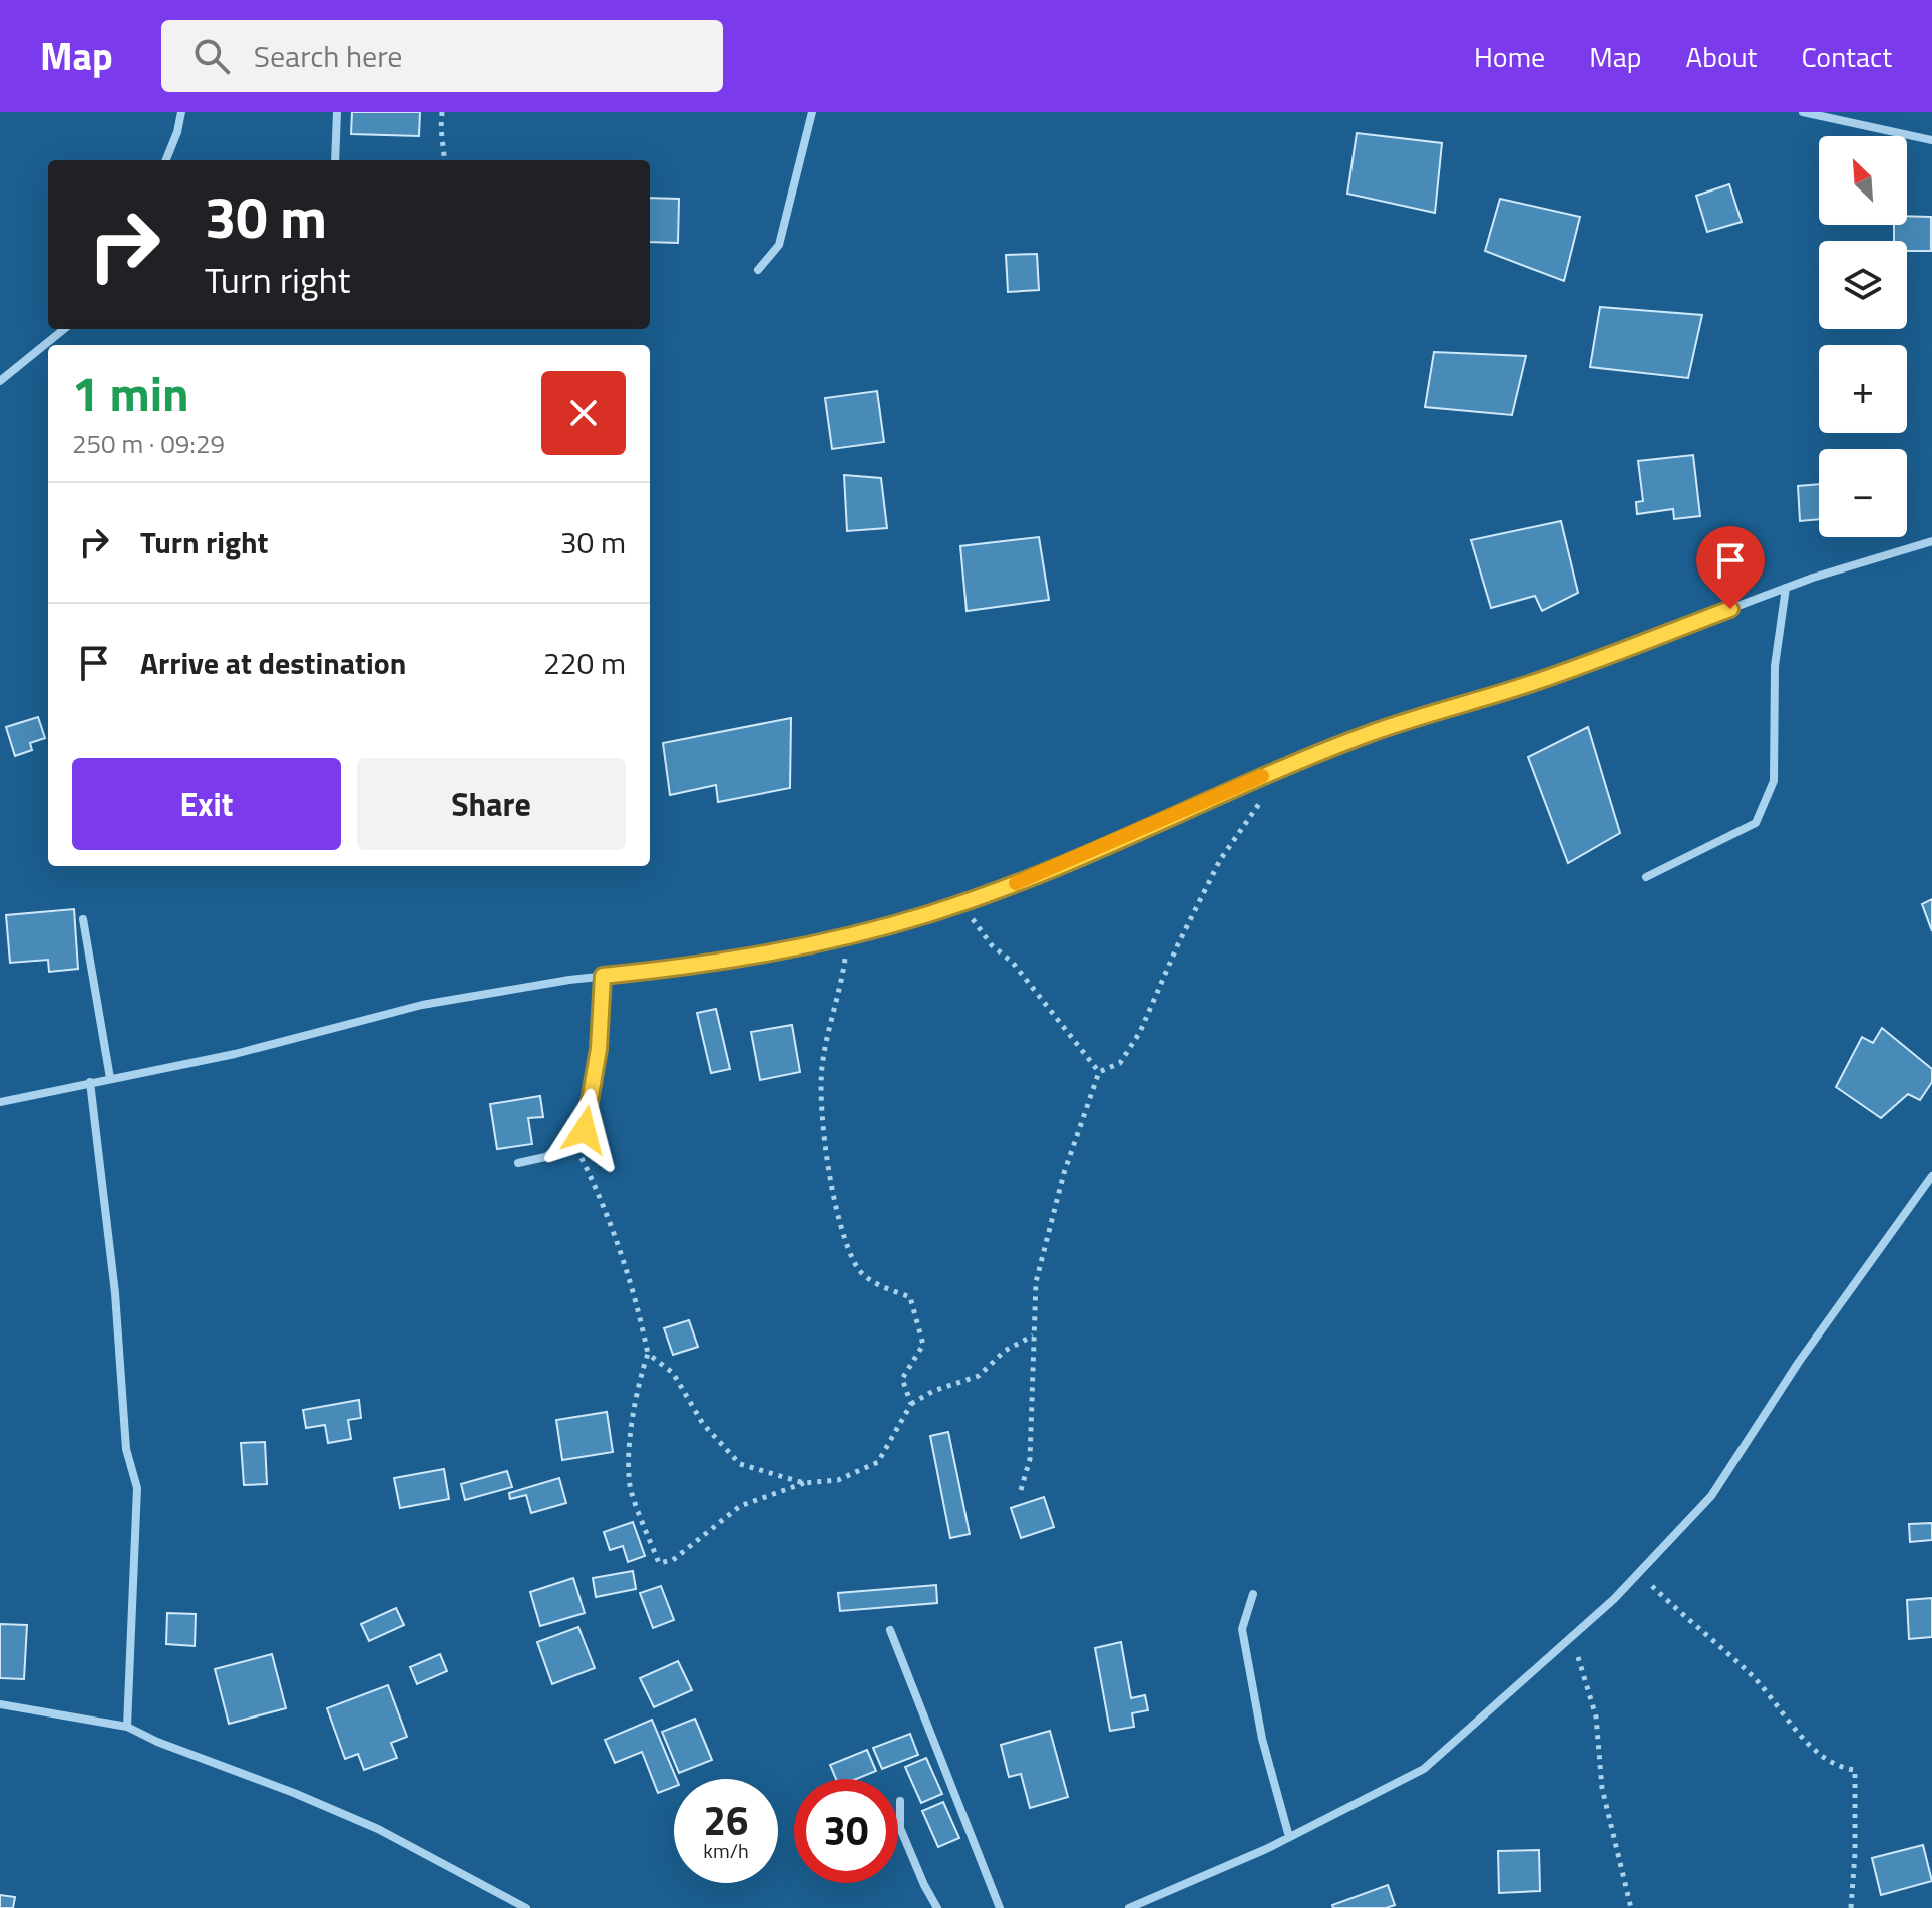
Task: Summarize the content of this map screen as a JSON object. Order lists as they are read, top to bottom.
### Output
{
  "north": "top left",
  "page": {
    "header": "Map",
    "search": "Search here",
    "nav": [
      "Home",
      "Map",
      "About",
      "Contact"
    ],
    "map_buttons": ["+", "−"],
    "turn": ["30 m", "Turn right"],
    "heading": ["1 min", "250 m · 09:29"],
    "list": [
      {
        "name": "Turn right",
        "value": "30 m"
      },
      {
        "name": "Arrive at destination",
        "value": "220 m"
      }
    ],
    "buttons": ["Exit", "Share"],
    "speed": "26 km/h",
    "limit": "30"
  }
}
